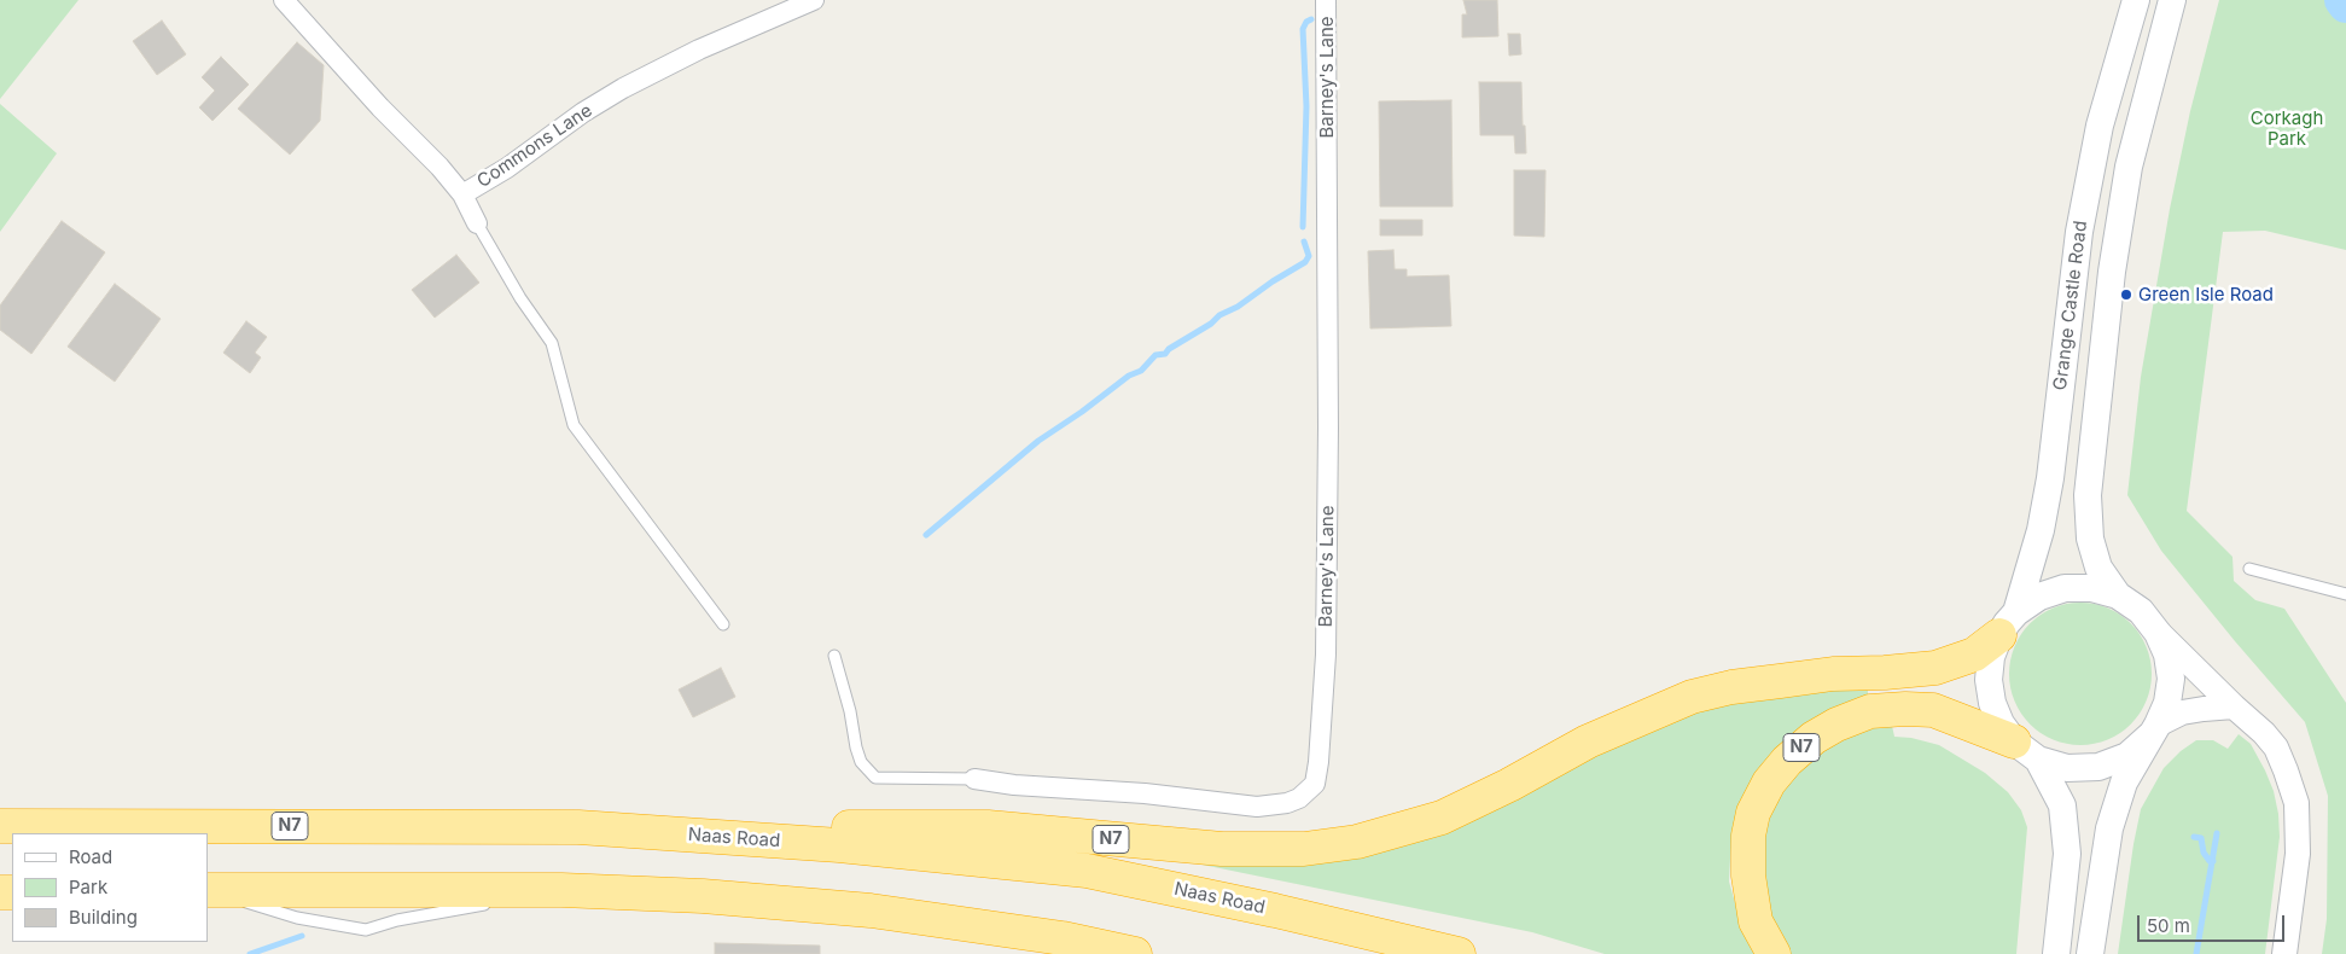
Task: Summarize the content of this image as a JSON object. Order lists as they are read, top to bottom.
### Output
{
  "streets": {
    "highway": ["N7", "Naas Road"],
    "main road": ["Grange Castle Road"],
    "street": ["Barney's Lane", "Commons Lane"]
  },
  "crossings": [
    ["Grange Castle Road", "N7"],
    ["N7", "Naas Road"]
  ],
  "parks": ["Corkagh Park"],
  "places": ["Green Isle Road"],
  "legend": ["Road", "Park", "Building"],
  "scale_bar": "50 m"
}
